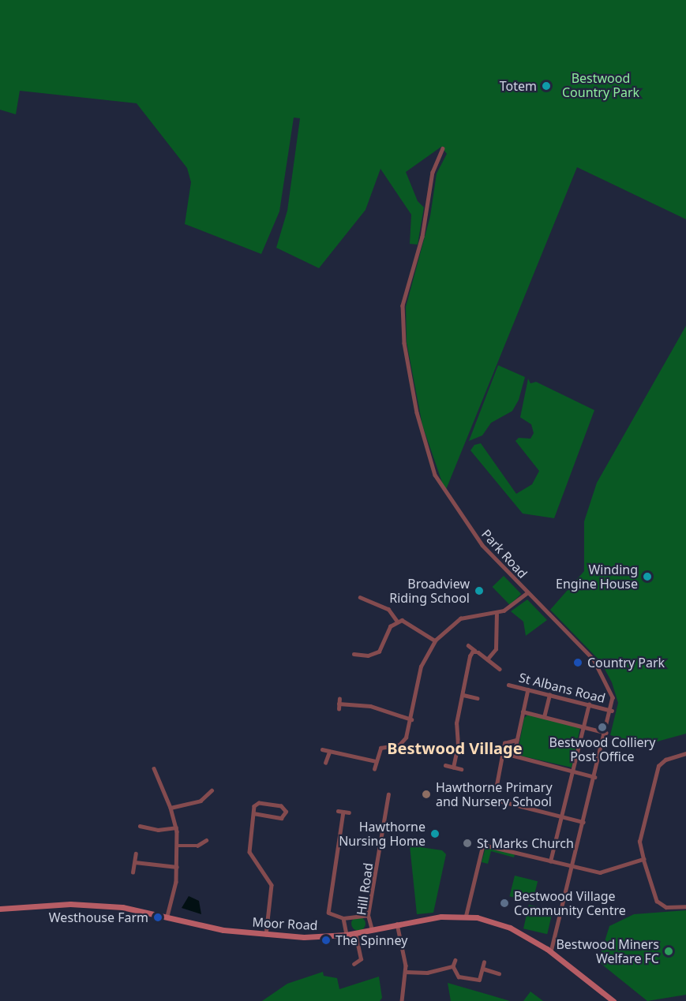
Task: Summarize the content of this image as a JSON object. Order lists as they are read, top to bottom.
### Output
{
  "streets": {
    "main road": ["Moor Road"],
    "street": ["Park Road", "St Albans Road", "Hill Road"]
  },
  "crossings": [
    ["Park Road", "St Albans Road"],
    ["Park Road", "Moor Road"],
    ["Hill Road", "Moor Road"]
  ],
  "districts": ["Bestwood Village"],
  "parks": ["Bestwood Country Park"],
  "places": [
    "Totem",
    "Winding Engine House",
    "Broadview Riding School",
    "Country Park",
    "Bestwood Colliery Post Office",
    "Hawthorne Primary and Nursery School",
    "Hawthorne Nursing Home",
    "St Marks Church",
    "Bestwood Village Community Centre",
    "Westhouse Farm",
    "The Spinney",
    "Bestwood Miners Welfare FC"
  ]
}
